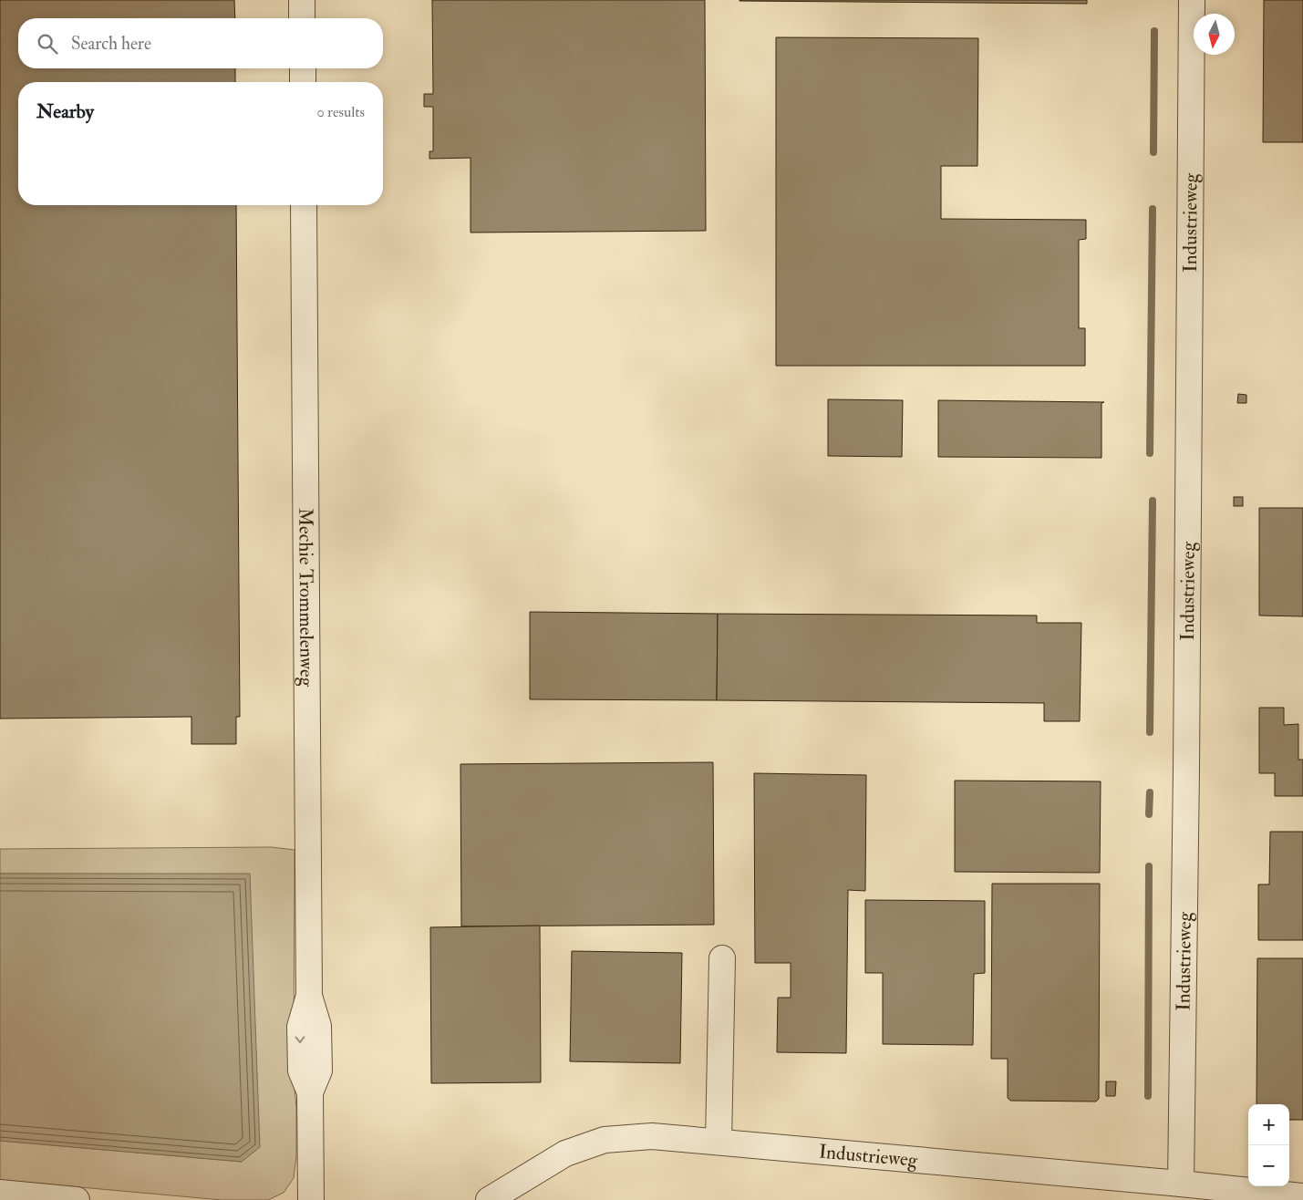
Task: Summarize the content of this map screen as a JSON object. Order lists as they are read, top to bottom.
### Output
{
  "streets": {
    "street": ["Industrieweg", "Mechie Trommelenweg"]
  },
  "north": "bottom",
  "page": {
    "search": "Search here",
    "heading": ["Nearby", "0 results"],
    "map_buttons": ["+", "−"]
  }
}
